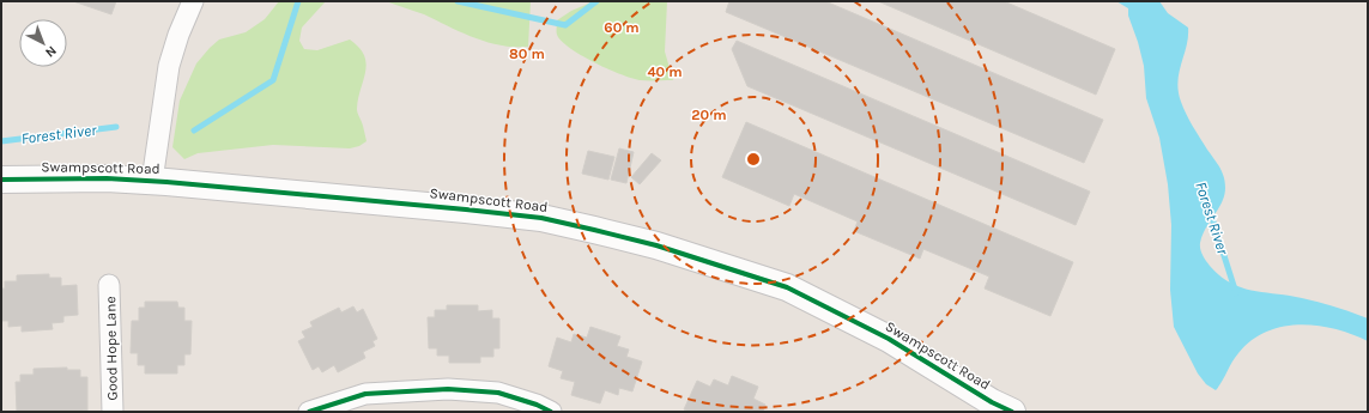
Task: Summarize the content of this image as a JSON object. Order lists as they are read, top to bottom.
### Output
{
  "streets": {
    "street": ["Swampscott Road", "Good Hope Lane"]
  },
  "water": ["Forest River"],
  "north": "bottom right",
  "rings": [
    "60 m",
    "80 m",
    "40 m",
    "20 m"
  ]
}
